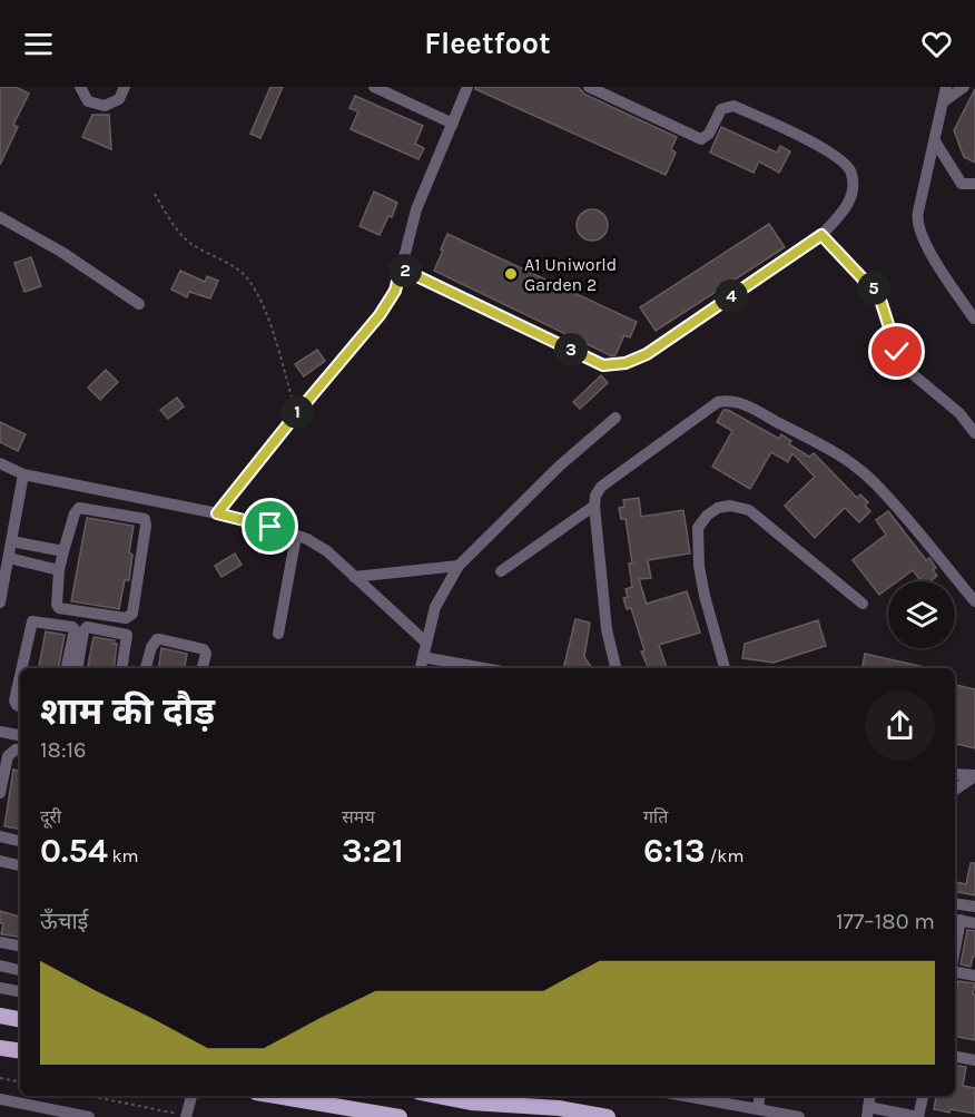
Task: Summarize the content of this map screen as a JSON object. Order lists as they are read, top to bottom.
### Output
{
  "places": ["A1 Uniworld Garden 2"],
  "page": {
    "header": "Fleetfoot",
    "pins": [
      "2",
      "5",
      "4",
      "3",
      "1"
    ],
    "heading": ["शाम की दौड़", "18:16"],
    "stats": [
      ["दूरी", "0.54 km"],
      ["समय", "3:21"],
      ["गति", "6:13 /km"]
    ],
    "chart": ["ऊँचाई", "177–180 m"]
  }
}
